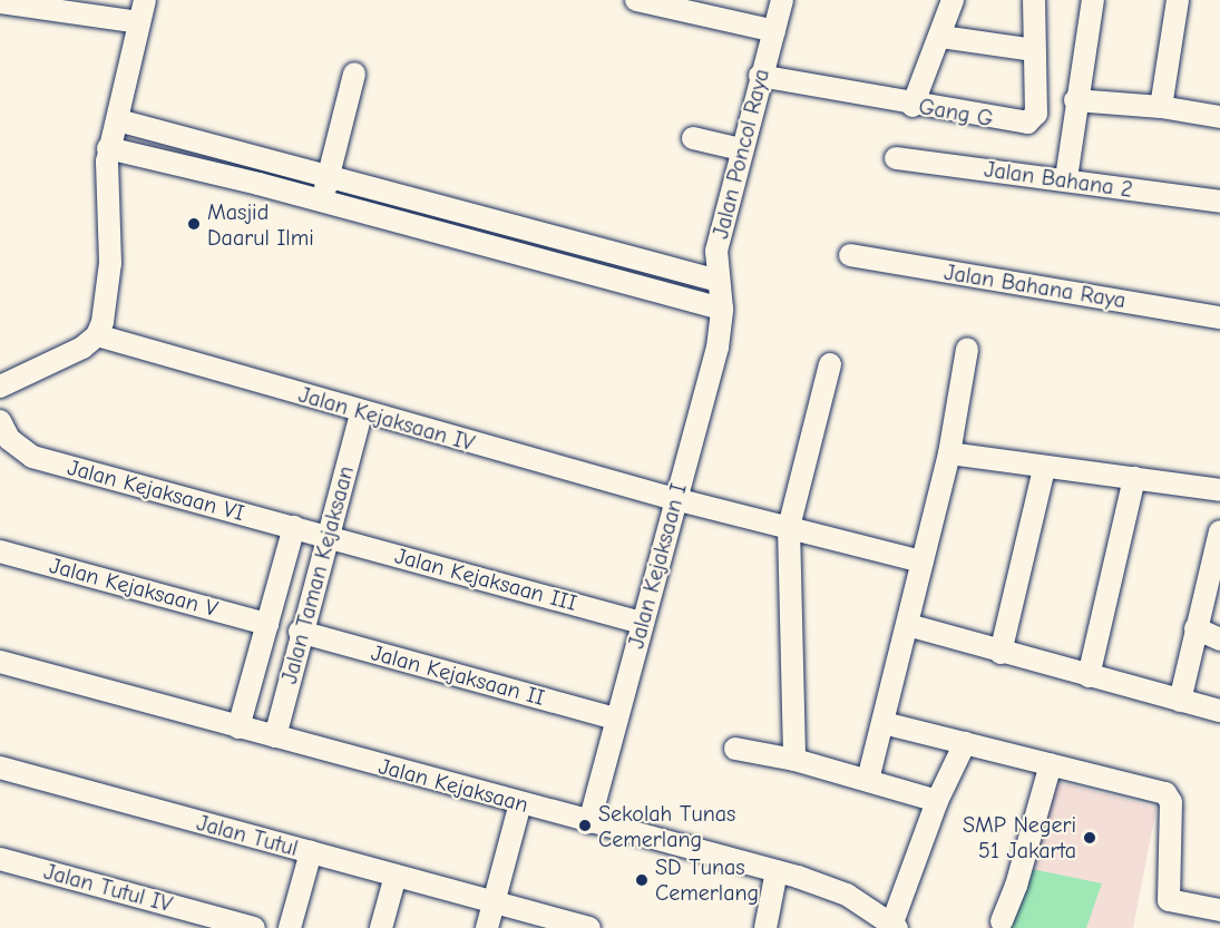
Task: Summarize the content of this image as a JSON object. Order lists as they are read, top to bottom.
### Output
{
  "streets": {
    "street": [
      "Gang G",
      "Jalan Poncol Raya",
      "Jalan Bahana 2",
      "Jalan Bahana Raya",
      "Jalan Kejaksaan IV",
      "Jalan Kejaksaan VI",
      "Jalan Kejaksaan I",
      "Jalan Taman Kejaksaan",
      "Jalan Kejaksaan III",
      "Jalan Kejaksaan V",
      "Jalan Kejaksaan II",
      "Jalan Kejaksaan",
      "Jalan Tutul",
      "Jalan Tutul IV"
    ]
  },
  "crossings": [
    ["Gang G", "Jalan Poncol Raya"],
    ["Jalan Poncol Raya", "Jalan Kejaksaan I"],
    ["Jalan Kejaksaan IV", "Jalan Kejaksaan I"],
    ["Jalan Kejaksaan IV", "Jalan Taman Kejaksaan"],
    ["Jalan Kejaksaan VI", "Jalan Taman Kejaksaan"],
    ["Jalan Kejaksaan VI", "Jalan Kejaksaan III"],
    ["Jalan Kejaksaan I", "Jalan Kejaksaan III"],
    ["Jalan Kejaksaan I", "Jalan Kejaksaan II"],
    ["Jalan Kejaksaan I", "Jalan Kejaksaan"],
    ["Jalan Taman Kejaksaan", "Jalan Kejaksaan III"],
    ["Jalan Taman Kejaksaan", "Jalan Kejaksaan V"],
    ["Jalan Taman Kejaksaan", "Jalan Kejaksaan II"],
    ["Jalan Taman Kejaksaan", "Jalan Kejaksaan"]
  ],
  "places": [
    "Masjid Daarul Ilmi",
    "Sekolah Tunas Cemerlang",
    "SMP Negeri 51 Jakarta",
    "SD Tunas Cemerlang"
  ]
}
